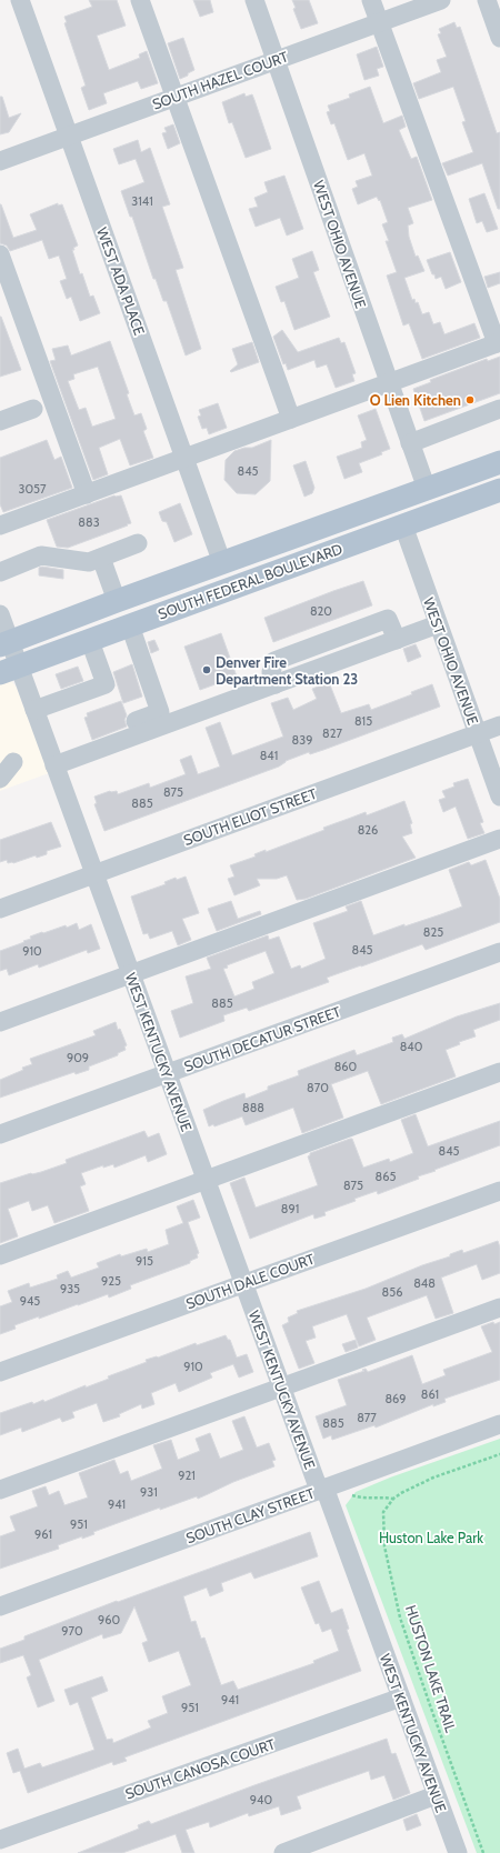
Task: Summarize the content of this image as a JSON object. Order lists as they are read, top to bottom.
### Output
{
  "streets": {
    "main road": ["SOUTH FEDERAL BOULEVARD"],
    "street": [
      "SOUTH HAZEL COURT",
      "WEST OHIO AVENUE",
      "WEST ADA PLACE",
      "SOUTH ELIOT STREET",
      "SOUTH DECATUR STREET",
      "WEST KENTUCKY AVENUE",
      "SOUTH DALE COURT",
      "SOUTH CLAY STREET",
      "SOUTH CANOSA COURT"
    ],
    "path": ["HUSTON LAKE TRAIL"]
  },
  "crossings": [
    ["SOUTH HAZEL COURT", "WEST OHIO AVENUE"],
    ["SOUTH HAZEL COURT", "WEST ADA PLACE"],
    ["WEST OHIO AVENUE", "SOUTH FEDERAL BOULEVARD"],
    ["WEST OHIO AVENUE", "SOUTH ELIOT STREET"],
    ["WEST ADA PLACE", "SOUTH FEDERAL BOULEVARD"],
    ["SOUTH FEDERAL BOULEVARD", "WEST KENTUCKY AVENUE"],
    ["SOUTH ELIOT STREET", "WEST KENTUCKY AVENUE"],
    ["SOUTH DECATUR STREET", "WEST KENTUCKY AVENUE"],
    ["WEST KENTUCKY AVENUE", "SOUTH DALE COURT"],
    ["WEST KENTUCKY AVENUE", "SOUTH CLAY STREET"],
    ["WEST KENTUCKY AVENUE", "SOUTH CANOSA COURT"]
  ],
  "parks": ["Huston Lake Park"],
  "places": ["O Lien Kitchen", "Denver Fire Department Station 23"],
  "house_numbers": [
    "3141",
    "845",
    "3057",
    "883",
    "820",
    "815",
    "827",
    "839",
    "841",
    "875",
    "885",
    "826",
    "825",
    "845",
    "910",
    "885",
    "840",
    "909",
    "860",
    "870",
    "888",
    "845",
    "865",
    "875",
    "891",
    "915",
    "925",
    "848",
    "935",
    "856",
    "945",
    "910",
    "861",
    "869",
    "877",
    "885",
    "921",
    "931",
    "941",
    "951",
    "961",
    "960",
    "970",
    "941",
    "951",
    "940"
  ]
}
